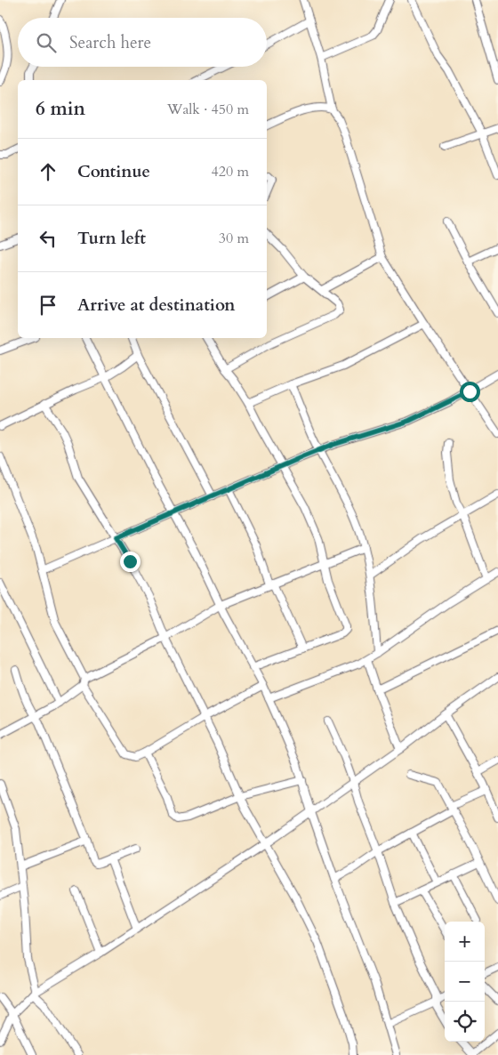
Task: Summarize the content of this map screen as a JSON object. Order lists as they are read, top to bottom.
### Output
{
  "page": {
    "search": "Search here",
    "heading": ["6 min", "Walk · 450 m"],
    "list": [
      ["Continue", "420 m"],
      ["Turn left", "30 m"],
      "Arrive at destination"
    ],
    "map_buttons": ["+", "−"]
  }
}
